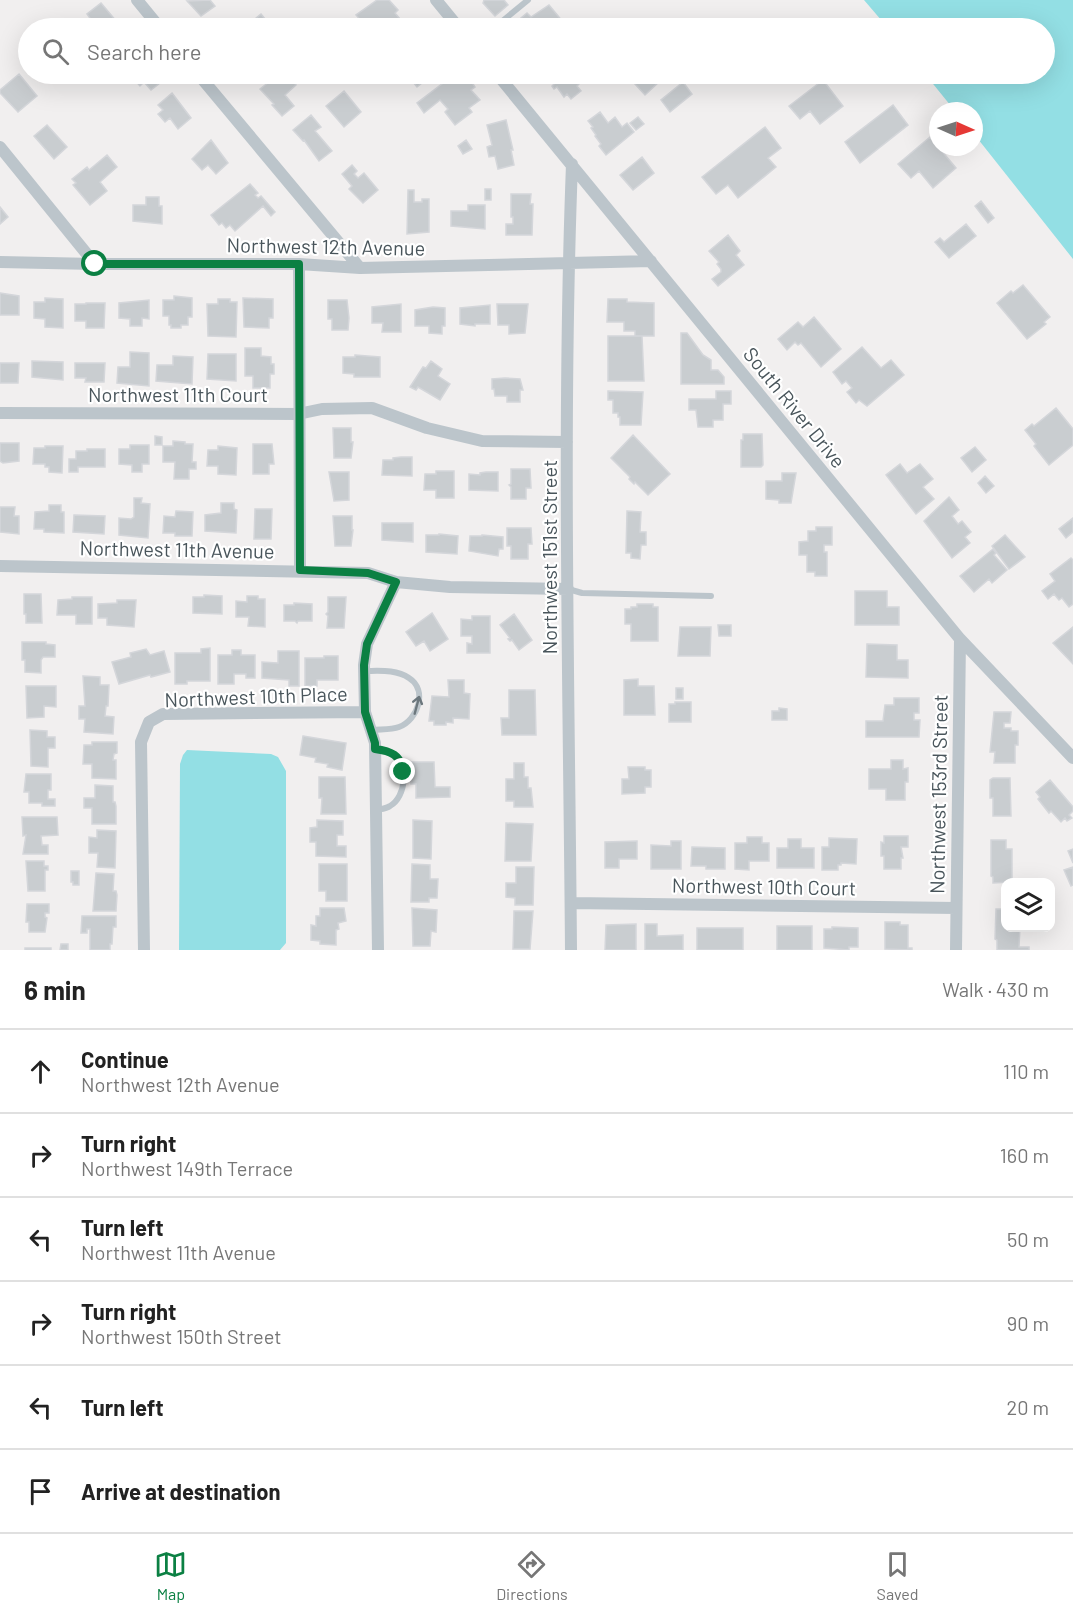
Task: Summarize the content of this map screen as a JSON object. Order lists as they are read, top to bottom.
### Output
{
  "streets": {
    "street": [
      "Northwest 12th Avenue",
      "Northwest 11th Court",
      "South River Drive",
      "Northwest 11th Avenue",
      "Northwest 151st Street",
      "Northwest 10th Place",
      "Northwest 153rd Street",
      "Northwest 10th Court"
    ]
  },
  "crossings": [
    ["Northwest 12th Avenue", "South River Drive"],
    ["Northwest 12th Avenue", "Northwest 151st Street"],
    ["Northwest 11th Court", "Northwest 151st Street"],
    ["South River Drive", "Northwest 151st Street"],
    ["South River Drive", "Northwest 153rd Street"],
    ["Northwest 11th Avenue", "Northwest 151st Street"],
    ["Northwest 151st Street", "Northwest 10th Court"],
    ["Northwest 153rd Street", "Northwest 10th Court"]
  ],
  "north": "right",
  "page": {
    "search": "Search here",
    "heading": ["6 min", "Walk · 430 m"],
    "list": [
      ["Continue", "Northwest 12th Avenue", "110 m"],
      ["Turn right", "Northwest 149th Terrace", "160 m"],
      ["Turn left", "Northwest 11th Avenue", "50 m"],
      ["Turn right", "Northwest 150th Street", "90 m"],
      ["Turn left", "20 m"],
      "Arrive at destination"
    ],
    "nav": ["Map", "Directions", "Saved"]
  }
}
